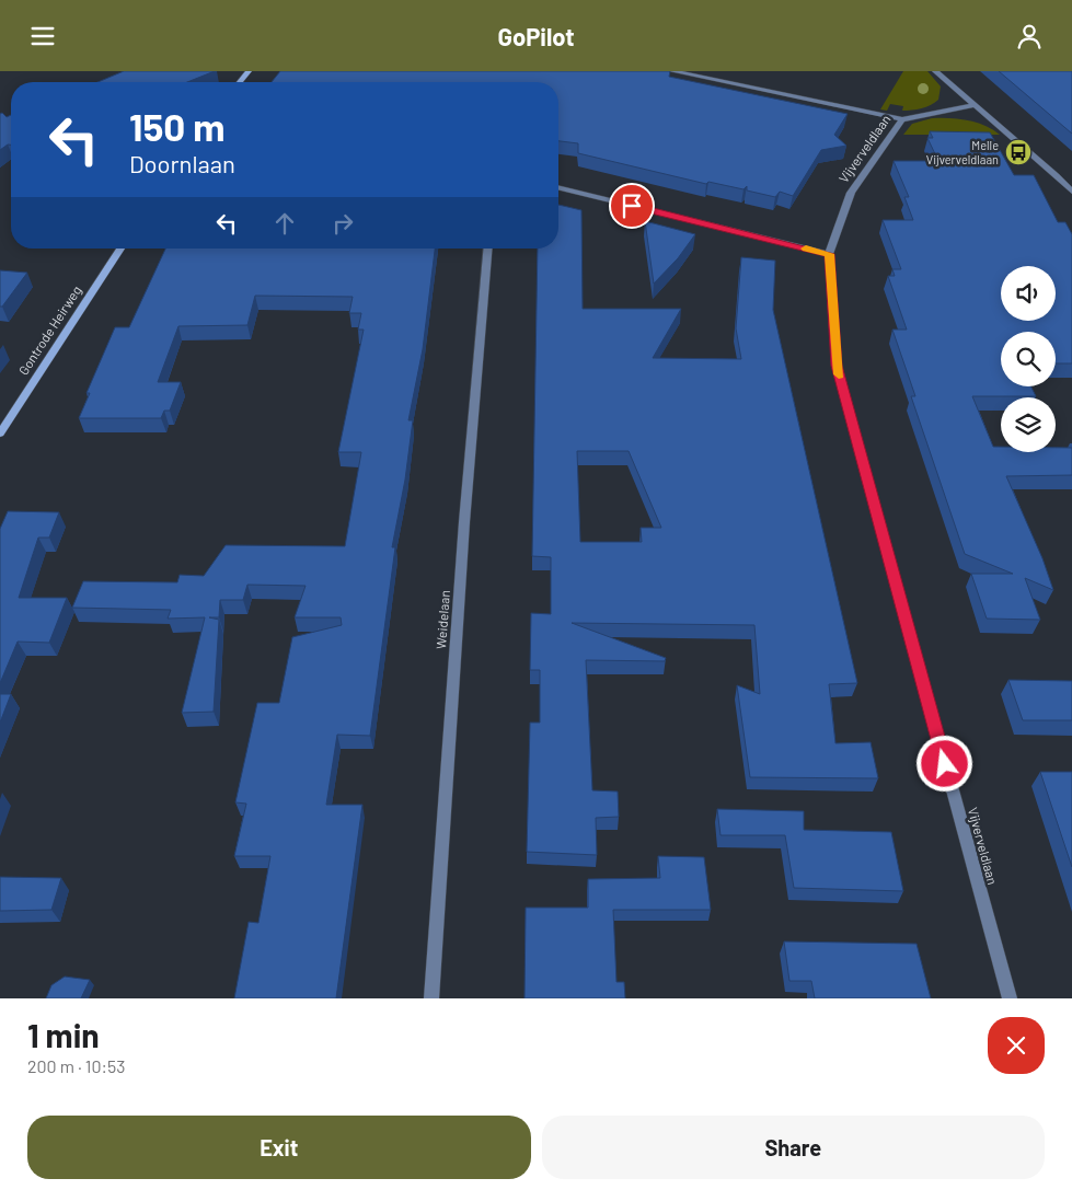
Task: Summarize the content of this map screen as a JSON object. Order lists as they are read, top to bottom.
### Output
{
  "streets": {
    "street": ["Vijverveldlaan", "Gontrode Heirweg", "Weidelaan"]
  },
  "places": {
    "bus stop": ["Melle Vijverveldlaan"]
  },
  "page": {
    "header": "GoPilot",
    "turn": ["150 m", "Doornlaan"],
    "heading": ["1 min", "200 m · 10:53"],
    "buttons": ["Exit", "Share"]
  }
}
